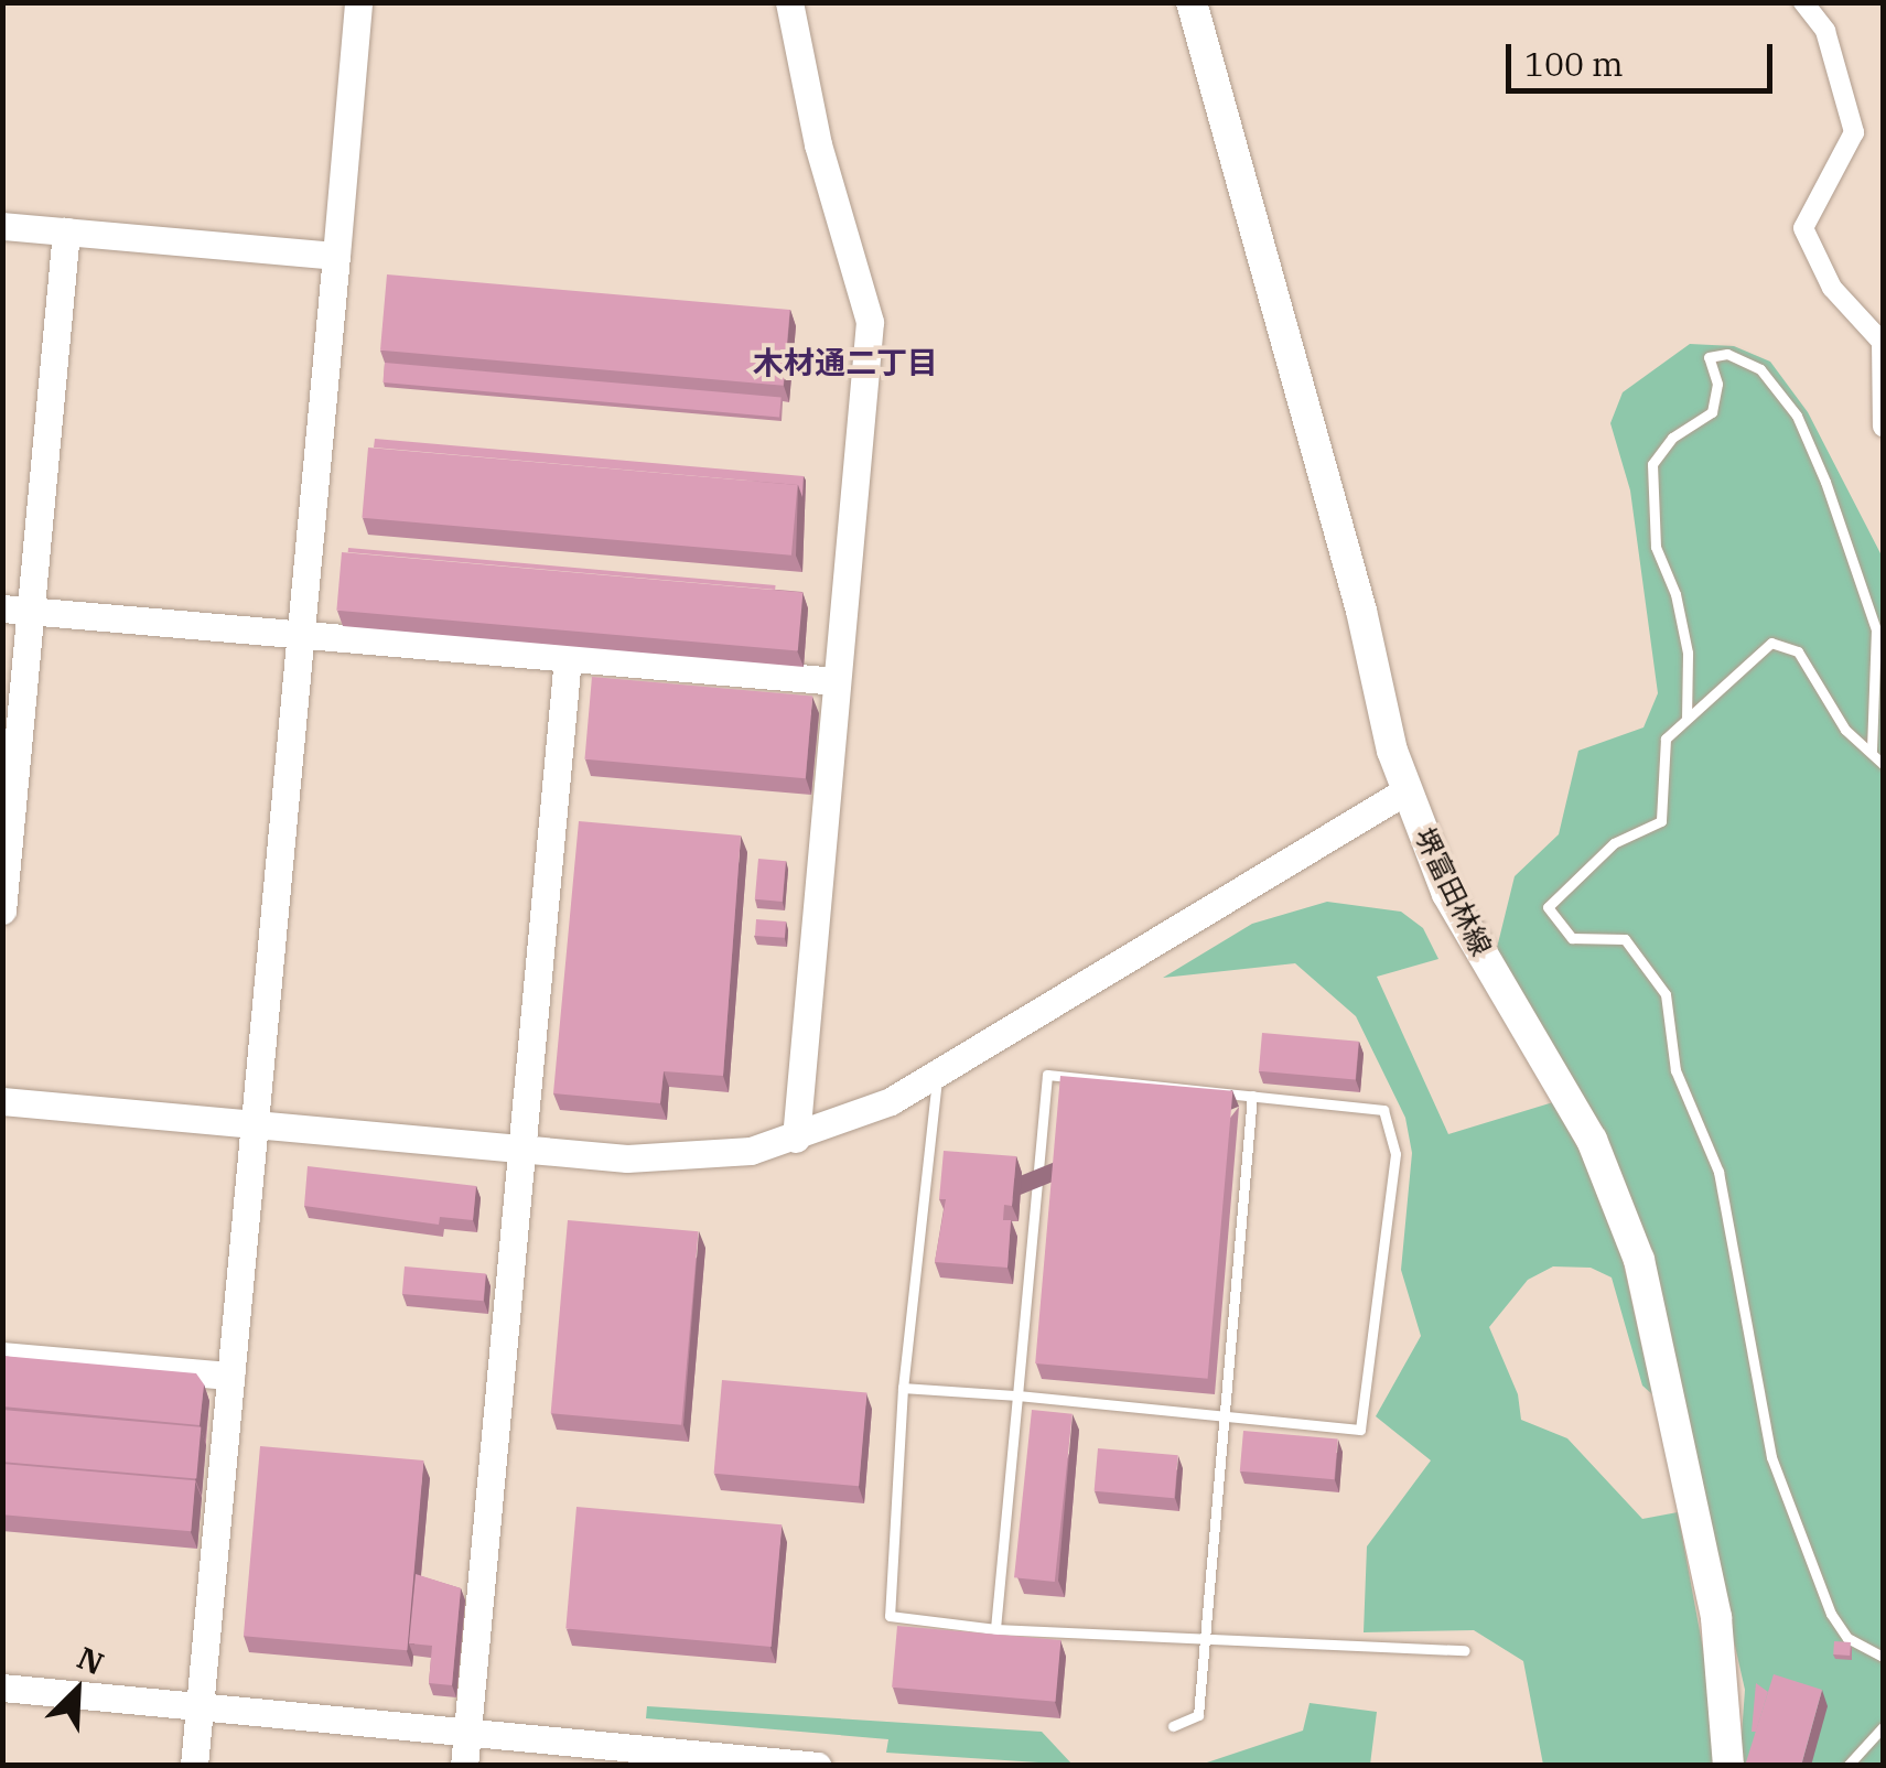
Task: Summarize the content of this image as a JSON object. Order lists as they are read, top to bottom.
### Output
{
  "streets": {
    "main road": ["堺富田林線"]
  },
  "districts": ["木材通二丁目"],
  "scale_bar": "100 m",
  "north": "top right"
}
